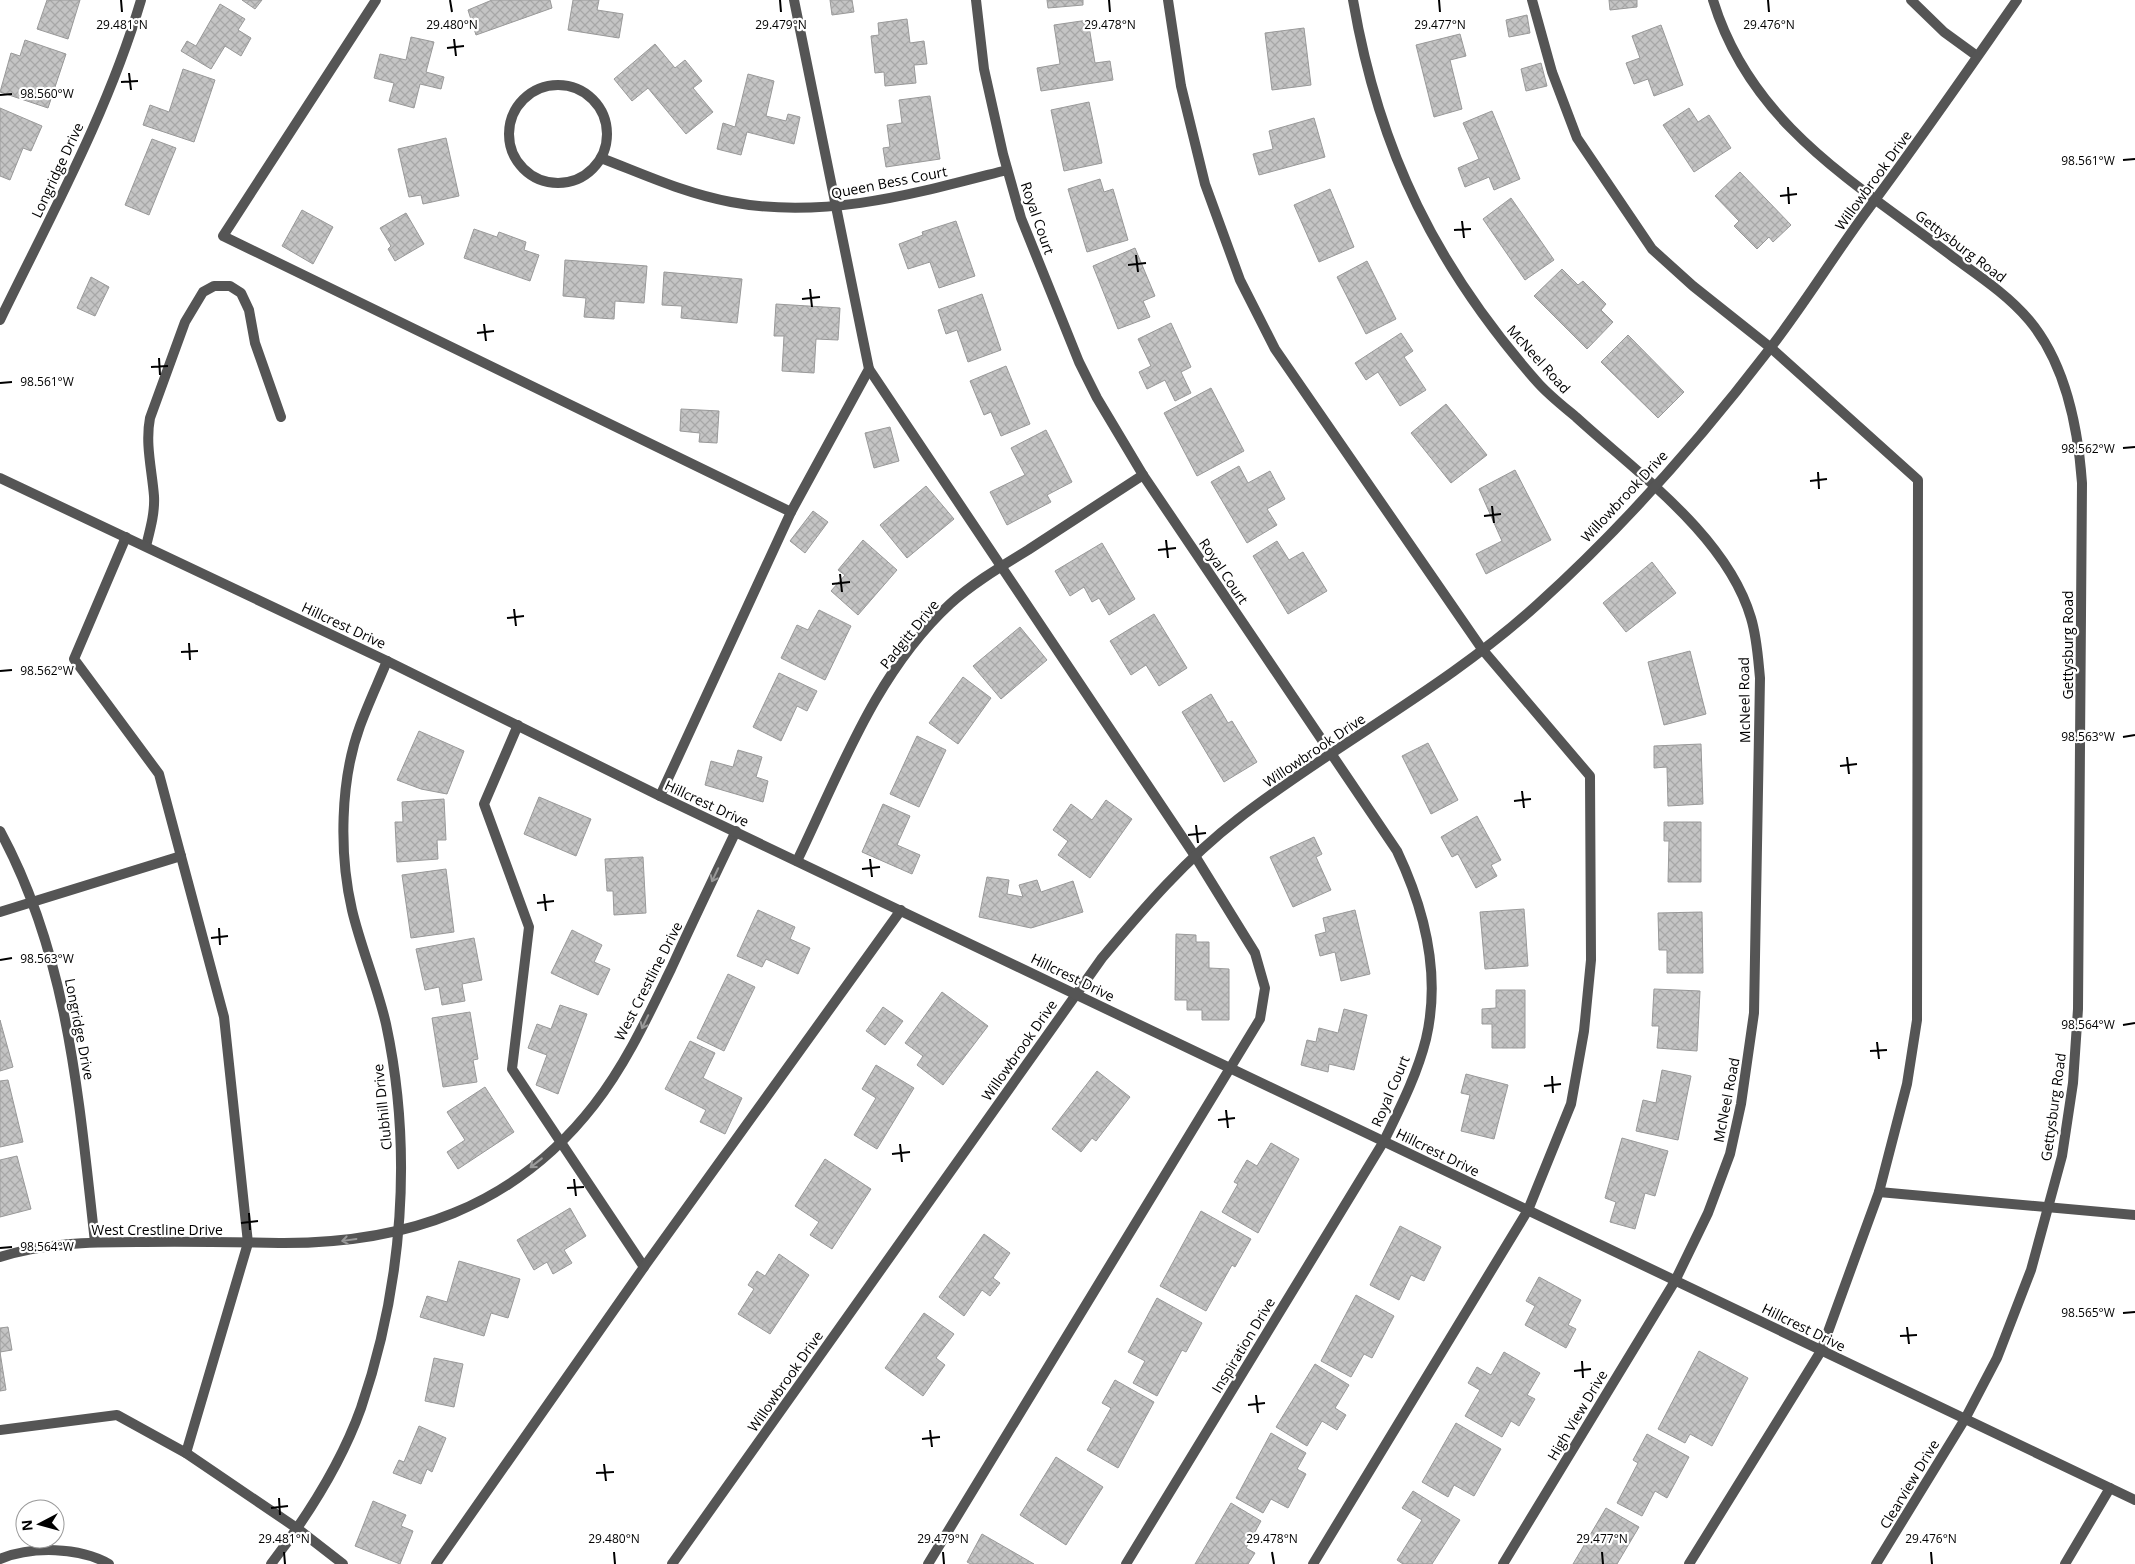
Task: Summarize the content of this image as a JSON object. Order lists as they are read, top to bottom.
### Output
{
  "streets": {
    "street": [
      "Longridge Drive",
      "Willowbrook Drive",
      "Queen Bess Court",
      "Royal Court",
      "Gettysburg Road",
      "McNeel Road",
      "Hillcrest Drive",
      "Padgitt Drive",
      "West Crestline Drive",
      "Clubhill Drive",
      "Inspiration Drive",
      "High View Drive",
      "Clearview Drive"
    ]
  },
  "crossings": [
    ["Longridge Drive", "West Crestline Drive"],
    ["Willowbrook Drive", "Royal Court"],
    ["Willowbrook Drive", "Gettysburg Road"],
    ["Willowbrook Drive", "McNeel Road"],
    ["Willowbrook Drive", "Hillcrest Drive"],
    ["Queen Bess Court", "Royal Court"],
    ["Royal Court", "Hillcrest Drive"],
    ["Royal Court", "Padgitt Drive"],
    ["Royal Court", "Inspiration Drive"],
    ["Gettysburg Road", "Hillcrest Drive"],
    ["Gettysburg Road", "Clearview Drive"],
    ["McNeel Road", "Hillcrest Drive"],
    ["McNeel Road", "High View Drive"],
    ["Hillcrest Drive", "Padgitt Drive"],
    ["Hillcrest Drive", "West Crestline Drive"],
    ["Hillcrest Drive", "Clubhill Drive"],
    ["Hillcrest Drive", "Inspiration Drive"],
    ["Hillcrest Drive", "High View Drive"],
    ["Hillcrest Drive", "Clearview Drive"],
    ["West Crestline Drive", "Clubhill Drive"]
  ],
  "one_way": ["West Crestline Drive"],
  "north": "left",
  "coordinates": [
    "29.481°N",
    "29.480°N",
    "29.479°N",
    "29.478°N",
    "29.477°N",
    "29.476°N",
    "98.560°W",
    "98.561°W",
    "98.562°W",
    "98.563°W",
    "98.564°W",
    "98.565°W"
  ]
}
